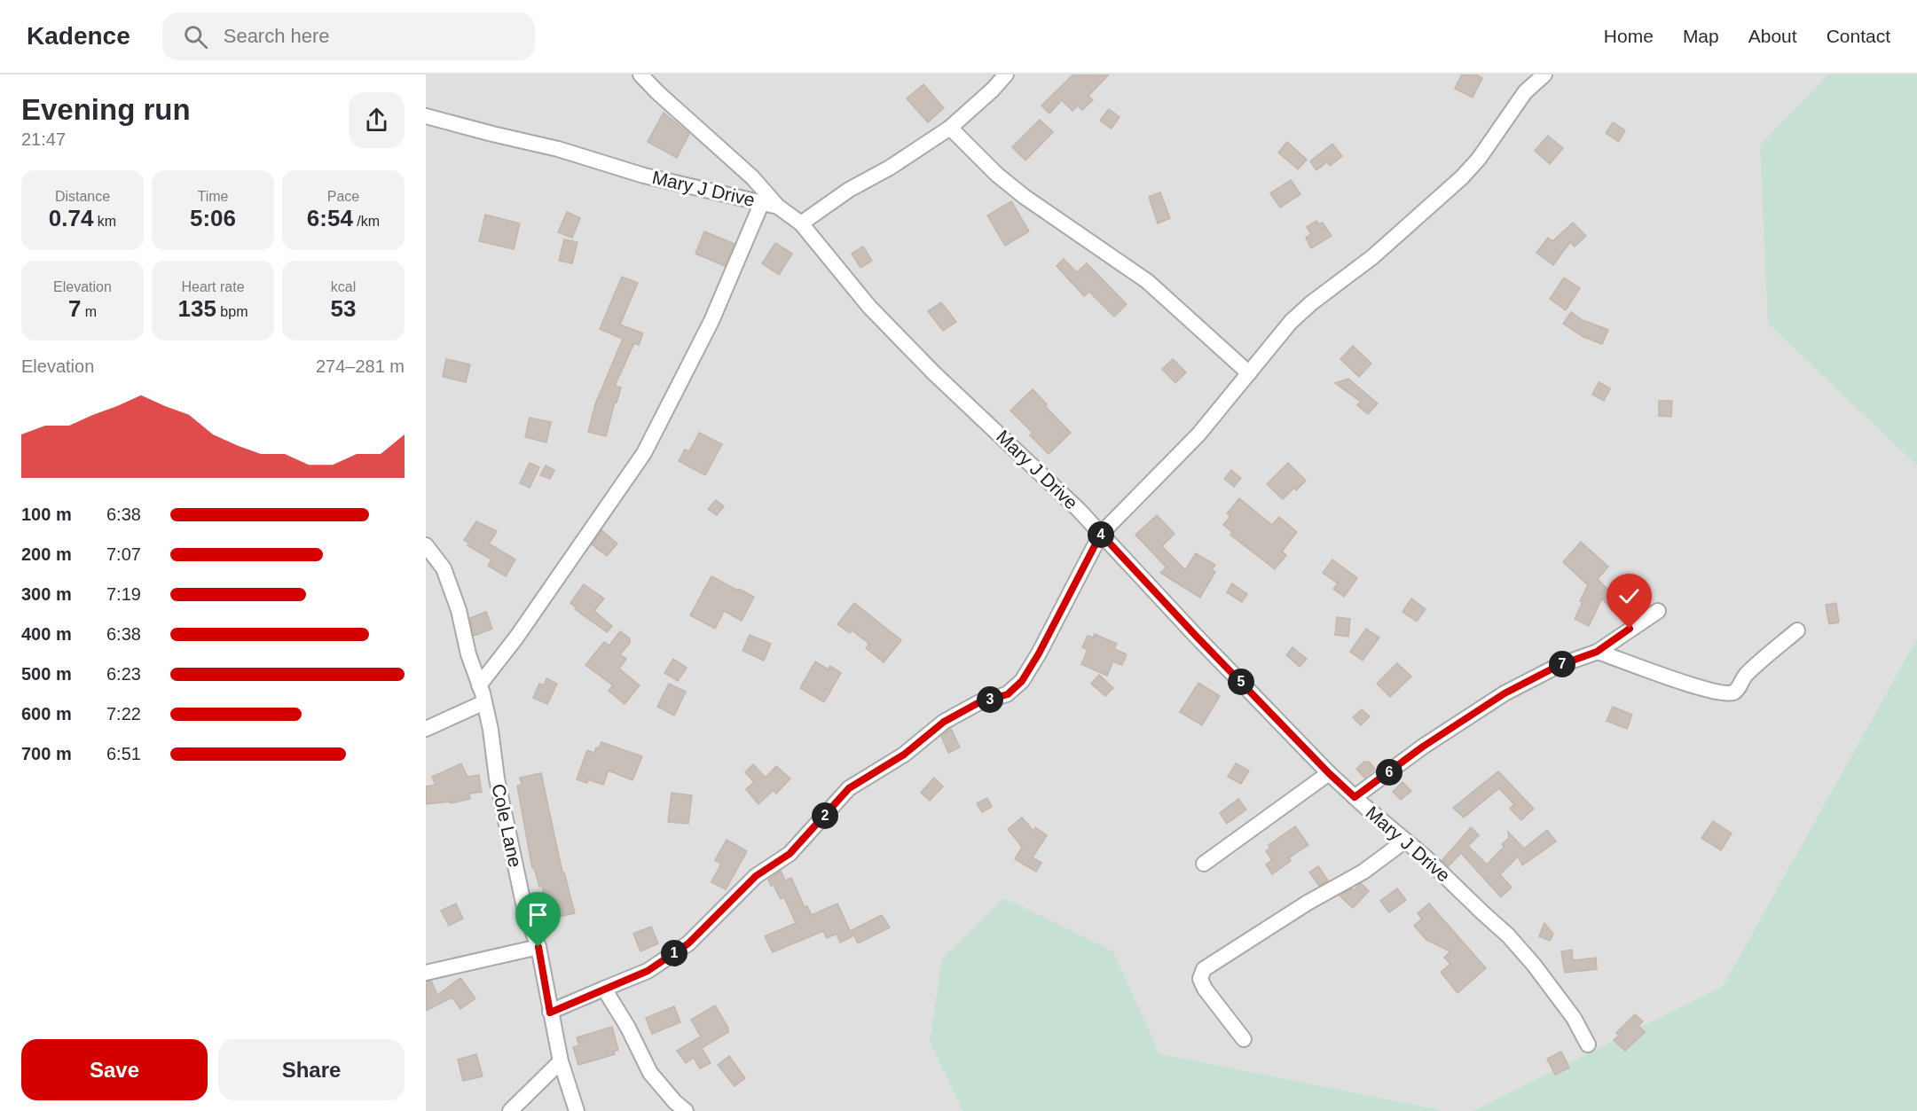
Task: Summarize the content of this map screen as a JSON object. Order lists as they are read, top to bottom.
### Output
{
  "streets": {
    "street": ["Mary J Drive", "Cole Lane"]
  },
  "page": {
    "header": "Kadence",
    "search": "Search here",
    "nav": [
      "Home",
      "Map",
      "About",
      "Contact"
    ],
    "heading": ["Evening run", "21:47"],
    "stats": [
      ["Distance", "0.74 km"],
      ["Time", "5:06"],
      ["Pace", "6:54 /km"],
      ["Elevation", "7 m"],
      ["Heart rate", "135 bpm"],
      ["kcal", "53"]
    ],
    "chart": ["Elevation", "274–281 m"],
    "list": [
      {
        "name": "100 m",
        "note": "6:38"
      },
      {
        "name": "200 m",
        "note": "7:07"
      },
      {
        "name": "300 m",
        "note": "7:19"
      },
      {
        "name": "400 m",
        "note": "6:38"
      },
      {
        "name": "500 m",
        "note": "6:23"
      },
      {
        "name": "600 m",
        "note": "7:22"
      },
      {
        "name": "700 m",
        "note": "6:51"
      }
    ],
    "pins": [
      "4",
      "7",
      "5",
      "3",
      "6",
      "2",
      "1"
    ],
    "buttons": ["Save", "Share"]
  }
}
